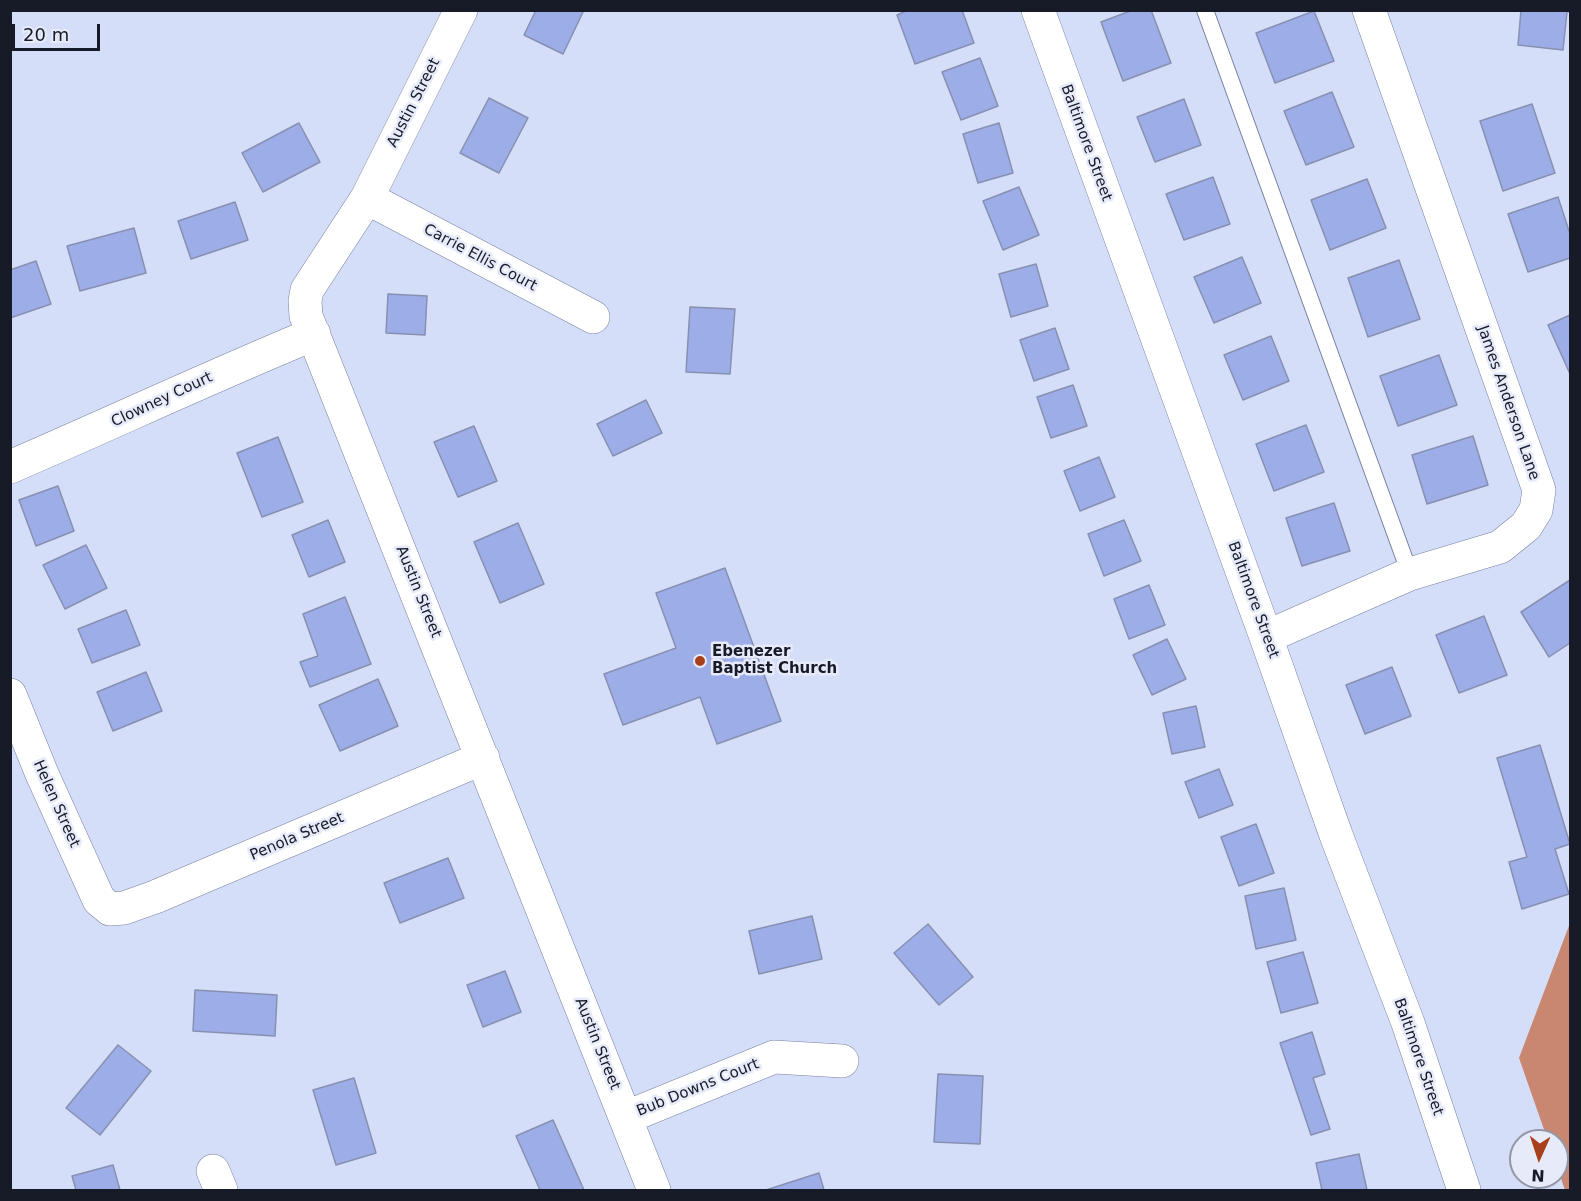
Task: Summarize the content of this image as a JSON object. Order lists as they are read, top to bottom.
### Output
{
  "streets": {
    "street": [
      "Austin Street",
      "Baltimore Street",
      "Carrie Ellis Court",
      "Clowney Court",
      "James Anderson Lane",
      "Helen Street",
      "Penola Street",
      "Bub Downs Court"
    ]
  },
  "crossings": [
    ["Austin Street", "Carrie Ellis Court"],
    ["Austin Street", "Clowney Court"],
    ["Austin Street", "Penola Street"],
    ["Austin Street", "Bub Downs Court"],
    ["Baltimore Street", "James Anderson Lane"],
    ["Helen Street", "Penola Street"]
  ],
  "places": ["Ebenezer Baptist Church"],
  "scale_bar": "20 m",
  "north": "bottom"
}
